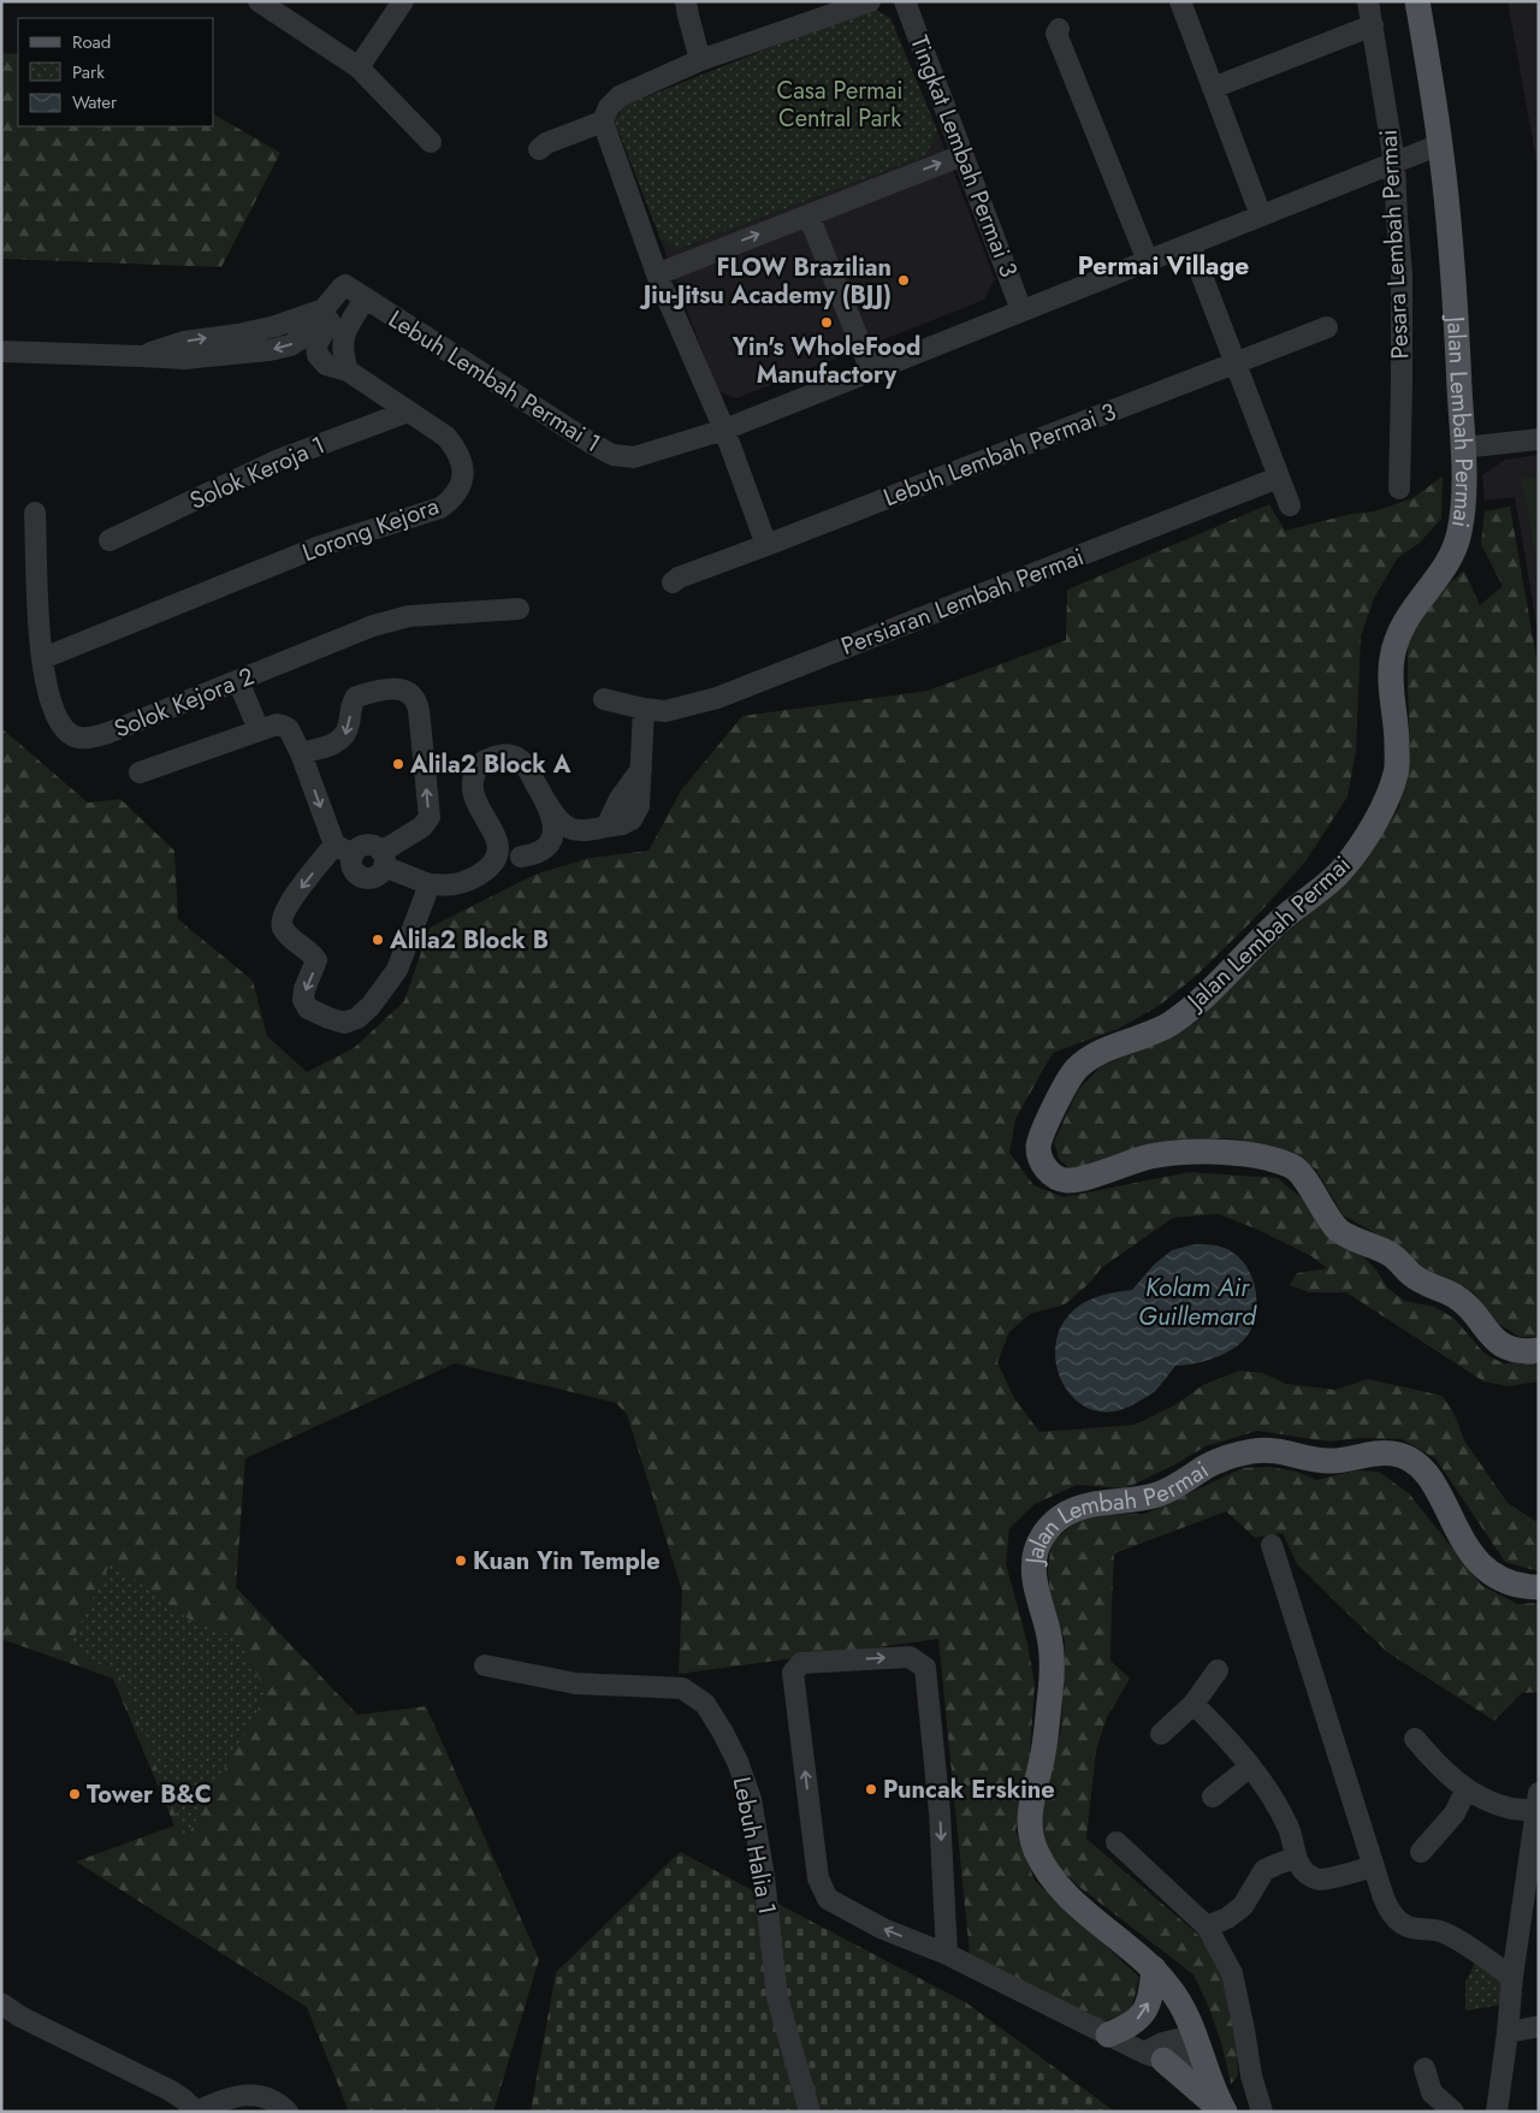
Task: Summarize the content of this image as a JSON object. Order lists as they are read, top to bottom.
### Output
{
  "streets": {
    "main road": ["Jalan Lembah Permai"],
    "street": [
      "Tingkat Lembah Permai 3",
      "Pesara Lembah Permai",
      "Lebuh Lembah Permai 1",
      "Lebuh Lembah Permai 3",
      "Solok Keroja 1",
      "Lorong Kejora",
      "Persiaran Lembah Permai",
      "Solok Kejora 2",
      "Lebuh Halia 1"
    ]
  },
  "crossings": [
    ["Tingkat Lembah Permai 3", "Lebuh Lembah Permai 1"],
    ["Pesara Lembah Permai", "Lebuh Lembah Permai 1"],
    ["Lebuh Lembah Permai 1", "Jalan Lembah Permai"],
    ["Lebuh Lembah Permai 1", "Lorong Kejora"],
    ["Solok Keroja 1", "Lorong Kejora"],
    ["Lorong Kejora", "Solok Kejora 2"]
  ],
  "districts": ["Permai Village"],
  "water": ["Kolam Air Guillemard"],
  "parks": ["Casa Permai Central Park"],
  "places": [
    "FLOW Brazilian Jiu-Jitsu Academy (BJJ)",
    "Yin's WholeFood Manufactory",
    "Alila2 Block A",
    "Alila2 Block B",
    "Kuan Yin Temple",
    "Puncak Erskine",
    "Tower B&C"
  ],
  "legend": ["Road", "Park", "Water"]
}
